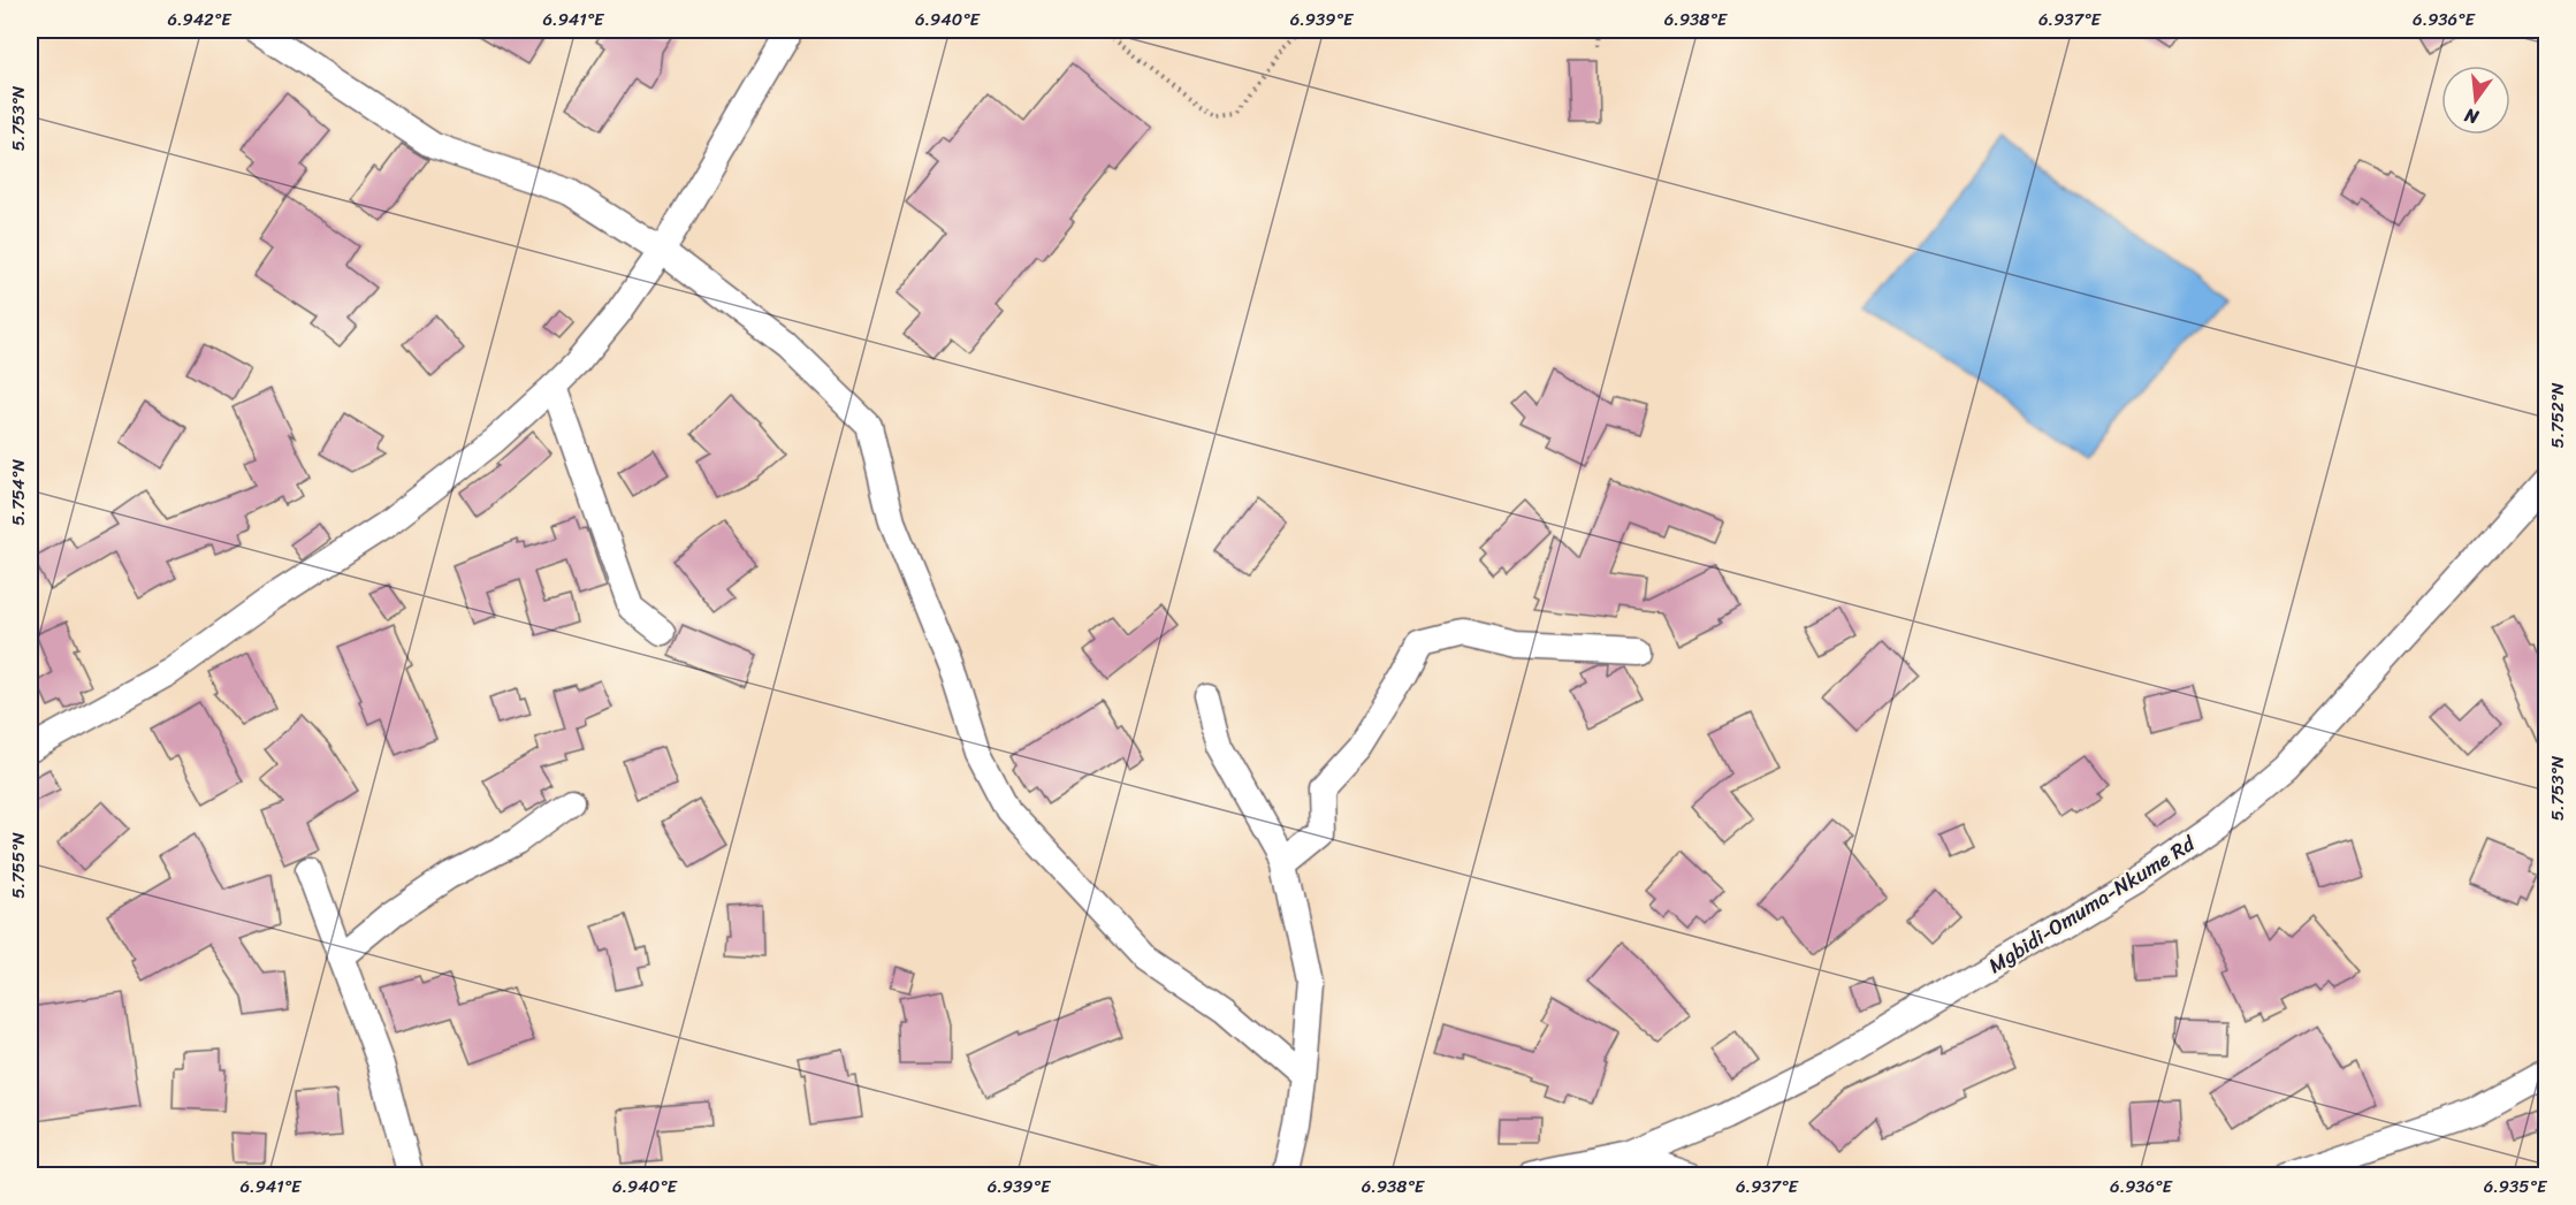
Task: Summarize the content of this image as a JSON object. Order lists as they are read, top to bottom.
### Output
{
  "streets": {
    "street": ["Mgbidi-Omuma-Nkume Rd"]
  },
  "north": "bottom",
  "coordinates": [
    "6.942°E",
    "6.941°E",
    "6.940°E",
    "6.939°E",
    "6.938°E",
    "6.937°E",
    "6.936°E",
    "5.753°N",
    "5.752°N",
    "5.754°N",
    "5.755°N",
    "6.935°E"
  ]
}
